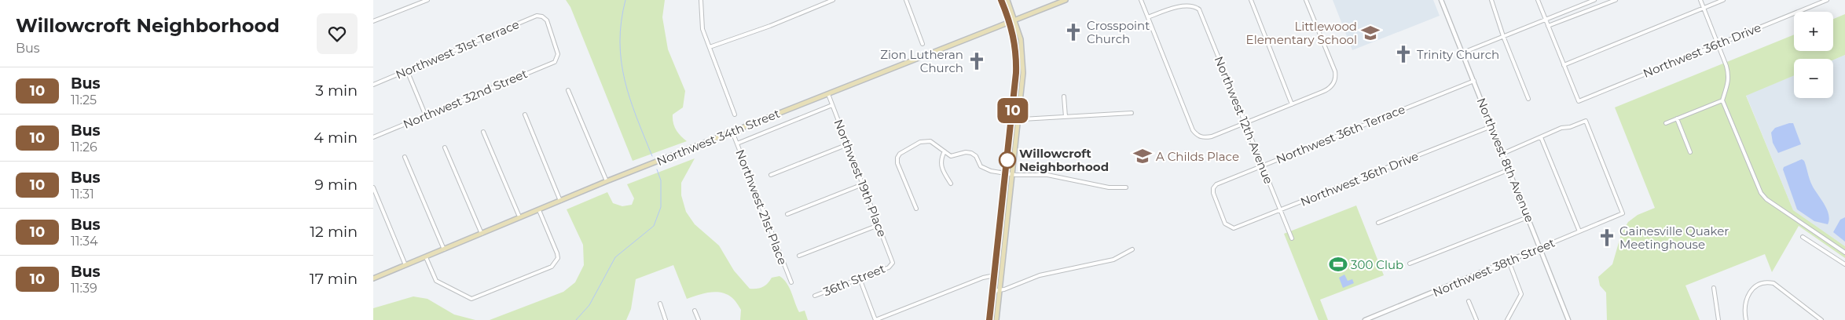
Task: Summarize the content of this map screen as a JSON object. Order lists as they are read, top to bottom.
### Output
{
  "streets": {
    "main road": ["Northwest 34th Street"],
    "street": [
      "Northwest 31st Terrace",
      "Northwest 36th Drive",
      "Northwest 32nd Street",
      "Northwest 12th Avenue",
      "Northwest 36th Terrace",
      "Northwest 8th Avenue",
      "Northwest 19th Place",
      "Northwest 21st Place",
      "Northwest 38th Street",
      "36th Street"
    ]
  },
  "crossings": [
    ["Northwest 31st Terrace", "Northwest 32nd Street"],
    ["Northwest 36th Drive", "Northwest 12th Avenue"],
    ["Northwest 36th Drive", "Northwest 36th Terrace"],
    ["Northwest 36th Drive", "Northwest 8th Avenue"],
    ["Northwest 12th Avenue", "Northwest 36th Terrace"],
    ["Northwest 36th Terrace", "Northwest 8th Avenue"],
    ["Northwest 34th Street", "Northwest 19th Place"],
    ["Northwest 34th Street", "Northwest 21st Place"],
    ["Northwest 8th Avenue", "Northwest 38th Street"],
    ["Northwest 19th Place", "36th Street"]
  ],
  "places": {
    "church": [
      "Crosspoint Church",
      "Trinity Church",
      "Zion Lutheran Church",
      "Gainesville Quaker Meetinghouse"
    ],
    "school or university": ["Littlewood Elementary School", "A Childs Place"],
    "other": ["Willowcroft Neighborhood"],
    "sports": ["300 Club"]
  },
  "lines": ["bus line 10"],
  "page": {
    "heading": ["Willowcroft Neighborhood", "Bus"],
    "on_map": "10",
    "map_buttons": ["+", "−"],
    "list": [
      {
        "mark": "10",
        "name": "Bus",
        "note": "11:25",
        "value": "3 min"
      },
      {
        "mark": "10",
        "name": "Bus",
        "note": "11:26",
        "value": "4 min"
      },
      {
        "mark": "10",
        "name": "Bus",
        "note": "11:31",
        "value": "9 min"
      },
      {
        "mark": "10",
        "name": "Bus",
        "note": "11:34",
        "value": "12 min"
      },
      {
        "mark": "10",
        "name": "Bus",
        "note": "11:39",
        "value": "17 min"
      }
    ]
  }
}
